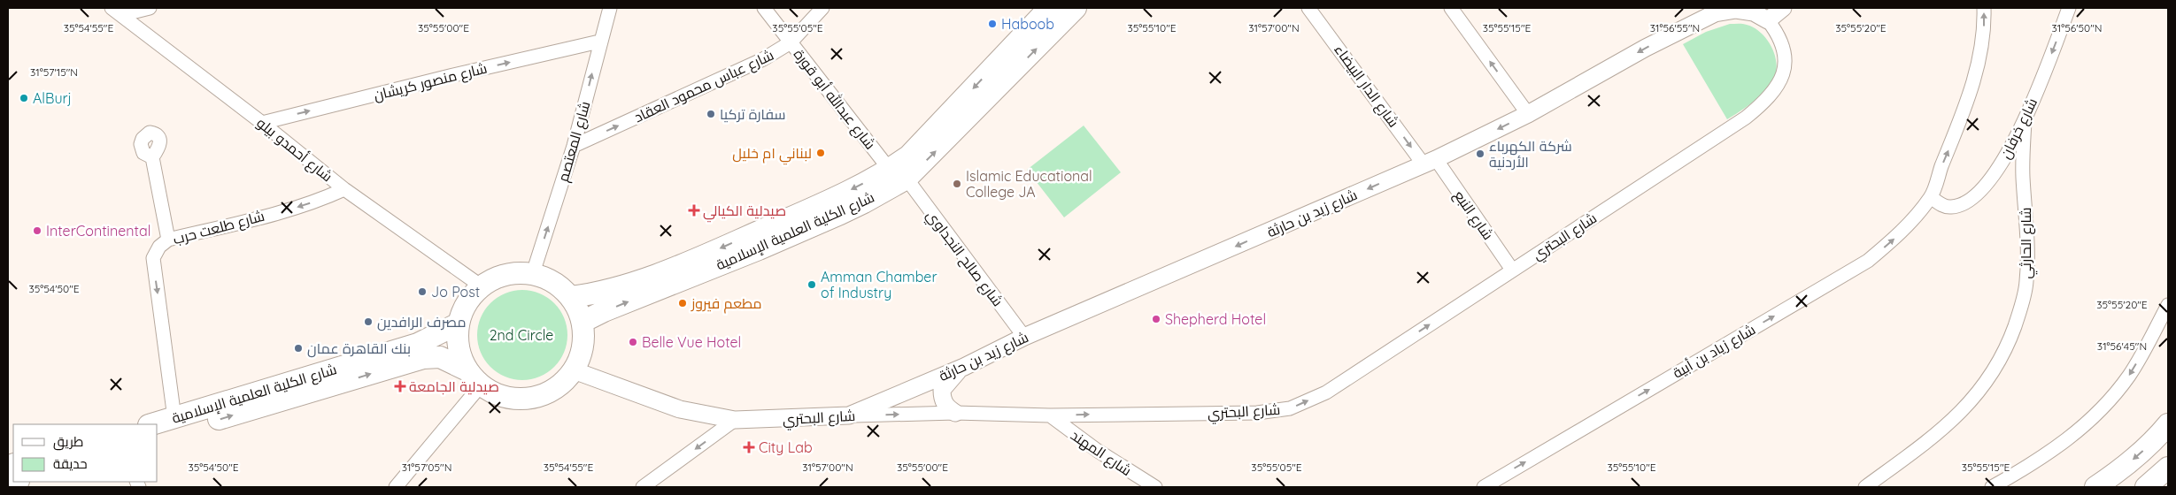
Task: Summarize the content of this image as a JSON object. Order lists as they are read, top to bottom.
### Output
{
  "streets": {
    "main road": ["شارع الكلية العلمية الإسلامية"],
    "street": [
      "شارع منصور كريشان",
      "شارع عباس محمود العقاد",
      "شارع الدار البيضاء",
      "شارع عبدالله أبو قورة",
      "شارع خرفان",
      "شارع المعتصم",
      "شارع أحمدو بيلو",
      "شارع زيد بن حارثة",
      "شارع النبع",
      "شارع طلعت حرب",
      "شارع البحتري",
      "شارع الحارثي",
      "شارع صالح النجداوي",
      "شارع زياد بن أبية",
      "شارع المهند"
    ]
  },
  "crossings": [
    ["شارع منصور كريشان", "شارع المعتصم"],
    ["شارع منصور كريشان", "شارع أحمدو بيلو"],
    ["شارع عباس محمود العقاد", "شارع عبدالله أبو قورة"],
    ["شارع عباس محمود العقاد", "شارع المعتصم"],
    ["شارع الدار البيضاء", "شارع زيد بن حارثة"],
    ["شارع الدار البيضاء", "شارع النبع"],
    ["شارع عبدالله أبو قورة", "شارع الكلية العلمية الإسلامية"],
    ["شارع عبدالله أبو قورة", "شارع صالح النجداوي"],
    ["شارع خرفان", "شارع الحارثي"],
    ["شارع خرفان", "شارع زياد بن أبية"],
    ["شارع المعتصم", "شارع أحمدو بيلو"],
    ["شارع المعتصم", "شارع الكلية العلمية الإسلامية"],
    ["شارع المعتصم", "شارع البحتري"],
    ["شارع أحمدو بيلو", "شارع طلعت حرب"],
    ["شارع أحمدو بيلو", "شارع الكلية العلمية الإسلامية"],
    ["شارع أحمدو بيلو", "شارع البحتري"],
    ["شارع زيد بن حارثة", "شارع النبع"],
    ["شارع زيد بن حارثة", "شارع البحتري"],
    ["شارع زيد بن حارثة", "شارع صالح النجداوي"],
    ["شارع النبع", "شارع البحتري"],
    ["شارع طلعت حرب", "شارع الكلية العلمية الإسلامية"],
    ["شارع الكلية العلمية الإسلامية", "شارع البحتري"],
    ["شارع الكلية العلمية الإسلامية", "شارع صالح النجداوي"],
    ["شارع البحتري", "شارع المهند"]
  ],
  "one_way": [
    "شارع منصور كريشان",
    "شارع عباس محمود العقاد",
    "شارع خرفان",
    "شارع المعتصم",
    "شارع زيد بن حارثة",
    "شارع البحتري",
    "شارع زياد بن أبية"
  ],
  "parks": ["2nd Circle"],
  "places": {
    "other": [
      "Haboob",
      "AlBurj",
      "سفارة تركيا",
      "لبناني ام خليل",
      "شركة الكهرباء الأردنية",
      "Islamic Educational College JA",
      "InterContinental",
      "Amman Chamber of Industry",
      "Jo Post",
      "مطعم فيروز",
      "Shepherd Hotel",
      "مصرف الرافدين",
      "Belle Vue Hotel",
      "بنك القاهرة عمان"
    ],
    "health": ["صيدلية الكيالي", "صيدلية الجامعة", "City Lab"]
  },
  "legend": ["طريق", "حديقة"],
  "coordinates": [
    "35°54'55\"E",
    "35°55'00\"E",
    "35°55'05\"E",
    "35°55'15\"E",
    "35°55'20\"E",
    "35°55'10\"E",
    "31°57'00\"N",
    "31°56'55\"N",
    "31°56'50\"N",
    "31°57'15\"N",
    "35°54'50\"E",
    "31°56'45\"N",
    "31°57'05\"N"
  ]
}
